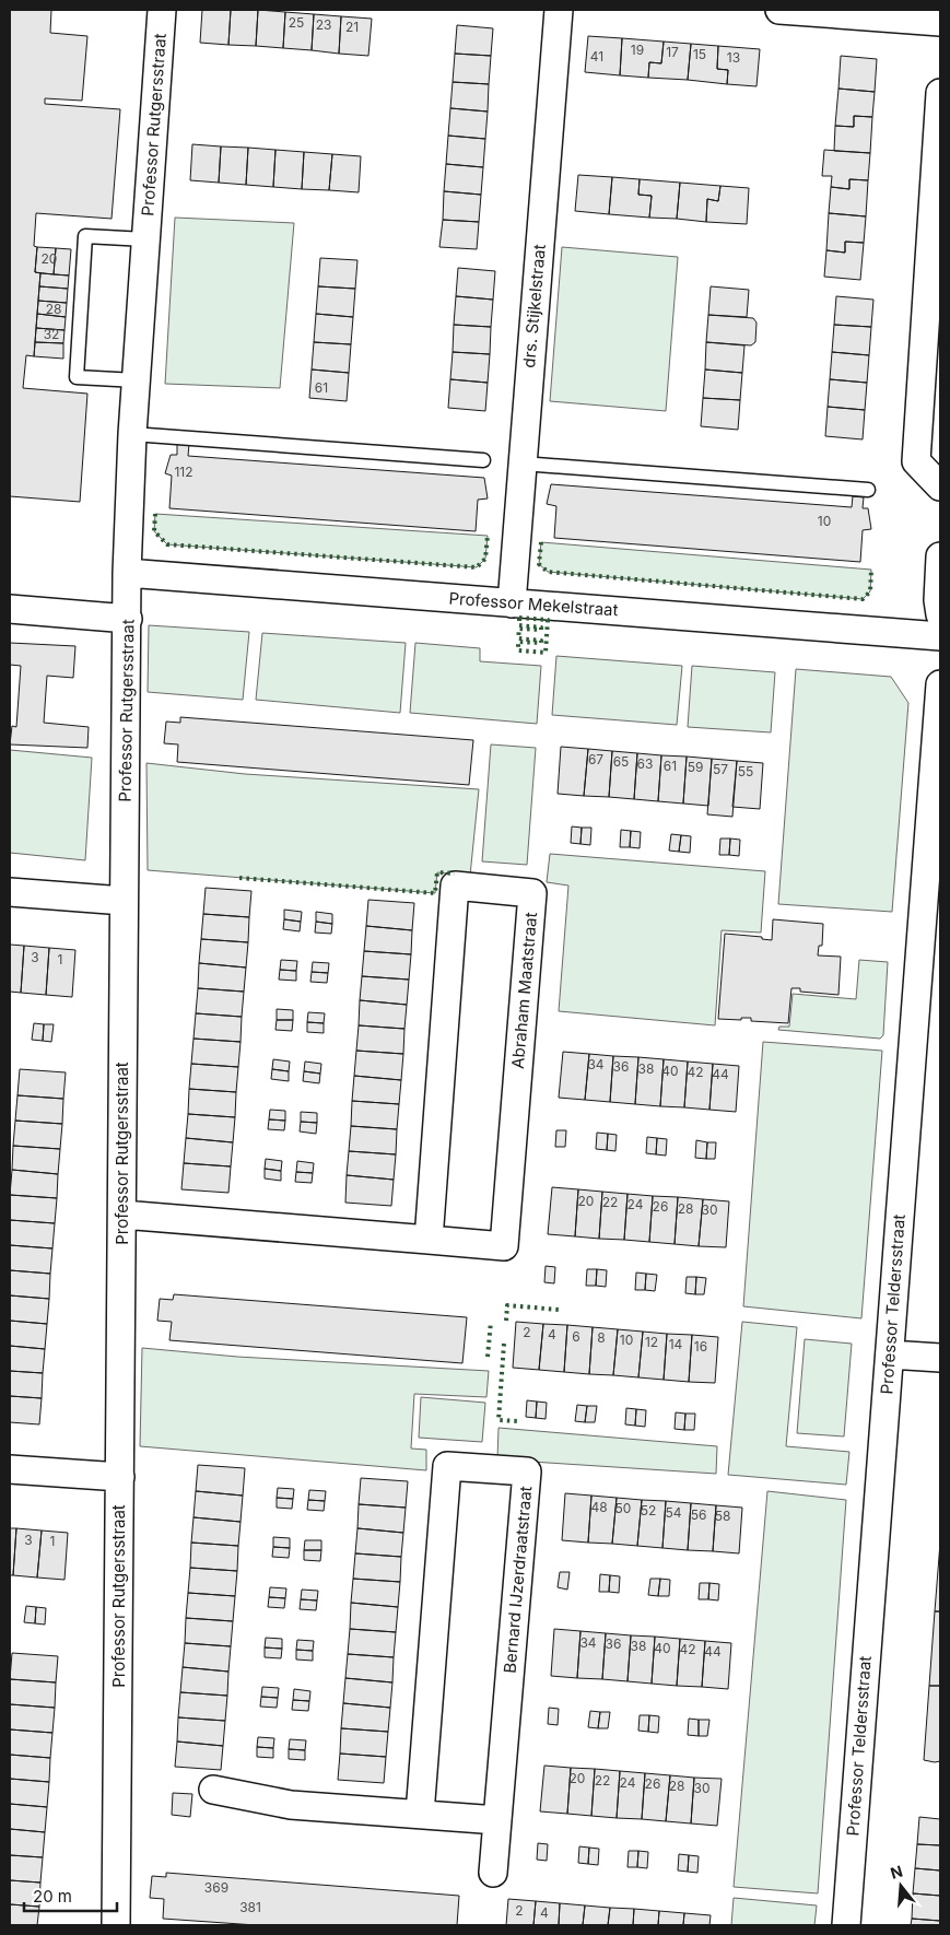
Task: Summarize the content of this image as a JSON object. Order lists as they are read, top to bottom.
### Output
{
  "streets": {
    "street": [
      "Professor Rutgersstraat",
      "drs. Stijkelstraat",
      "Professor Mekelstraat",
      "Abraham Maatstraat",
      "Professor Teldersstraat",
      "Bernard IJzerdraatstraat"
    ]
  },
  "crossings": [
    ["Professor Rutgersstraat", "Professor Mekelstraat"],
    ["Professor Rutgersstraat", "Abraham Maatstraat"],
    ["drs. Stijkelstraat", "Professor Mekelstraat"]
  ],
  "house_numbers": [
    "25",
    "23",
    "21",
    "19",
    "17",
    "15",
    "41",
    "13",
    "20",
    "28",
    "32",
    "61",
    "112",
    "10",
    "67",
    "65",
    "63",
    "61",
    "59",
    "57",
    "55",
    "3",
    "1",
    "34",
    "36",
    "38",
    "40",
    "42",
    "44",
    "20",
    "22",
    "24",
    "26",
    "28",
    "30",
    "2",
    "4",
    "6",
    "8",
    "10",
    "12",
    "14",
    "16",
    "48",
    "50",
    "52",
    "54",
    "56",
    "58",
    "3",
    "1",
    "34",
    "36",
    "38",
    "40",
    "42",
    "44",
    "20",
    "22",
    "24",
    "26",
    "28",
    "30",
    "369",
    "381",
    "2",
    "4"
  ],
  "scale_bar": "20 m",
  "north": "top"
}
